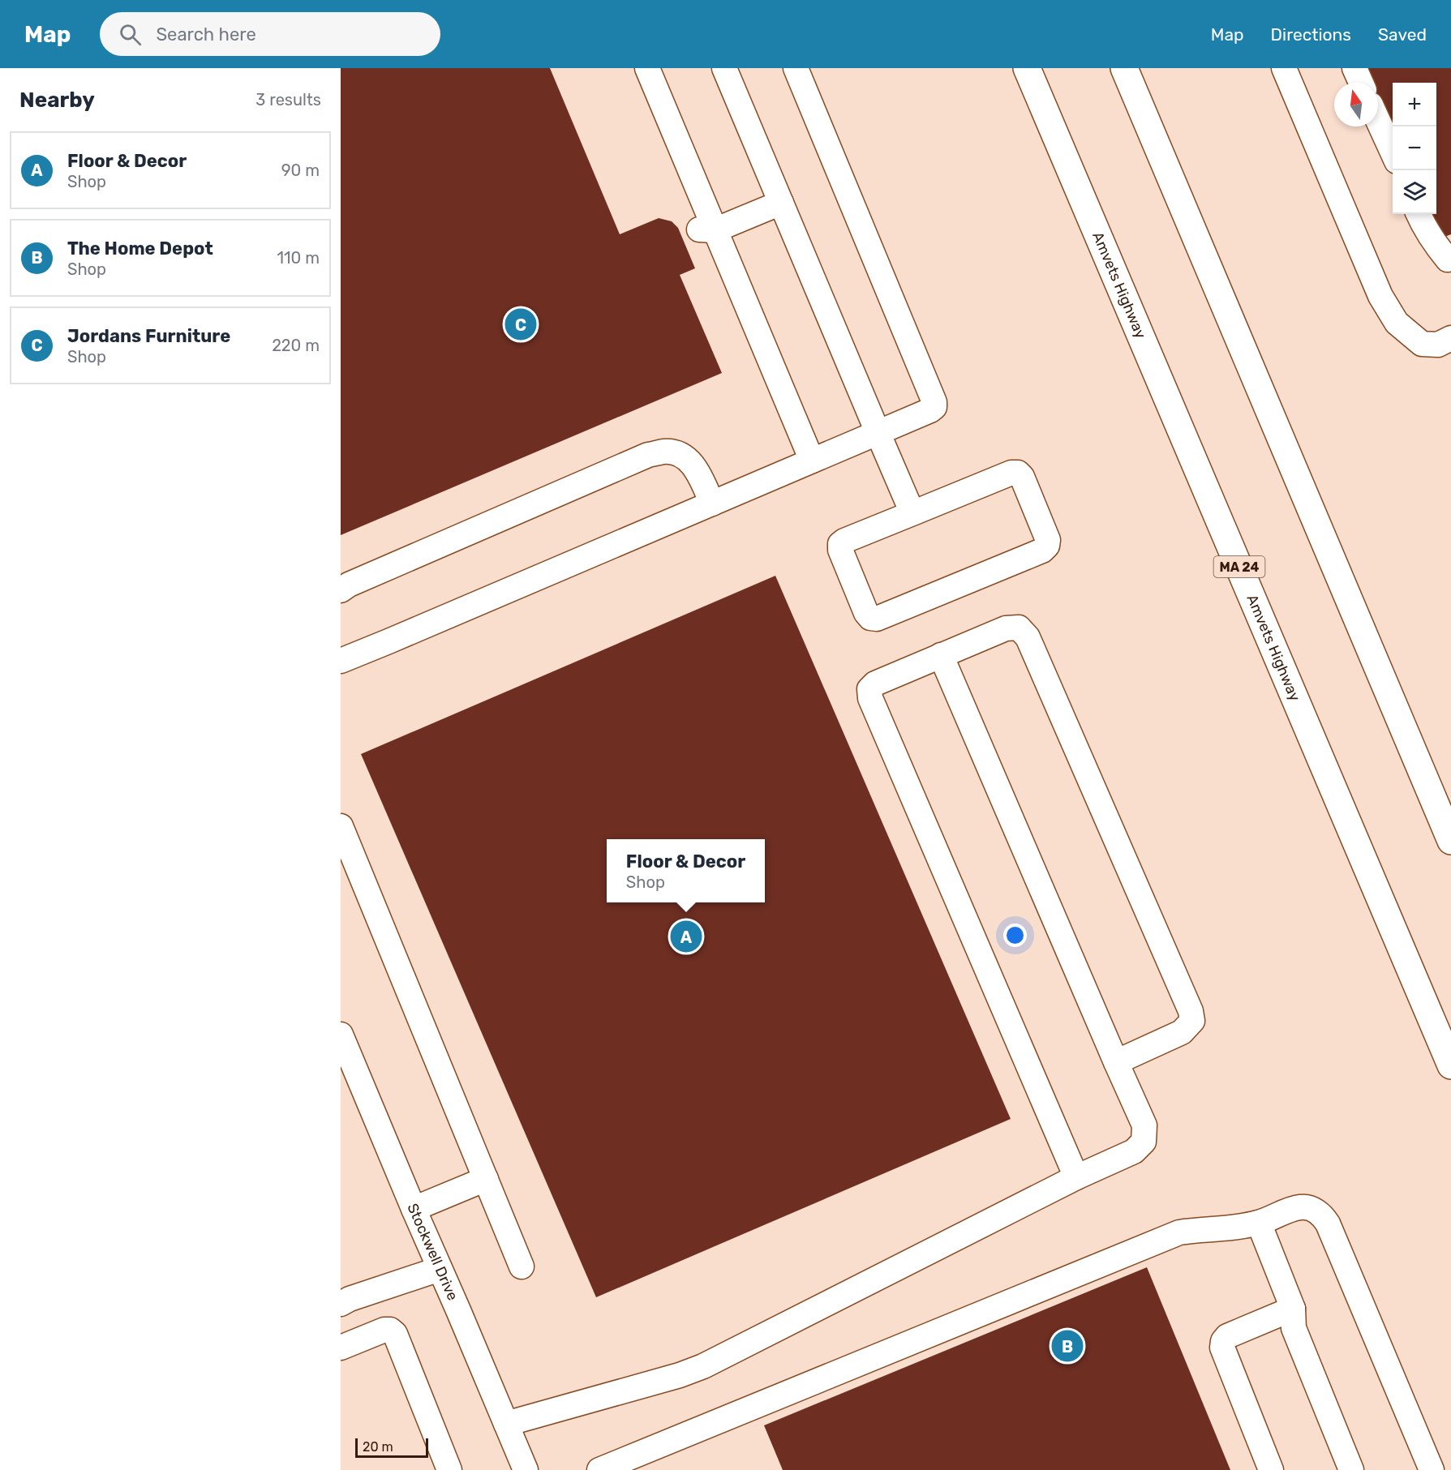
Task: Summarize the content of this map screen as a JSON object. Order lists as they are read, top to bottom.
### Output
{
  "streets": {
    "highway": ["Amvets Highway", "MA 24"],
    "street": ["Stockwell Drive"]
  },
  "scale_bar": "20 m",
  "north": "top",
  "page": {
    "header": "Map",
    "search": "Search here",
    "nav": ["Map", "Directions", "Saved"],
    "heading": ["Nearby", "3 results"],
    "map_buttons": ["+", "−"],
    "list": [
      {
        "mark": "A",
        "name": "Floor & Decor",
        "note": "Shop",
        "value": "90 m"
      },
      {
        "mark": "B",
        "name": "The Home Depot",
        "note": "Shop",
        "value": "110 m"
      },
      {
        "mark": "C",
        "name": "Jordans Furniture",
        "note": "Shop",
        "value": "220 m"
      }
    ],
    "pins": ["C", "A", "B"],
    "popup": ["Floor & Decor", "Shop"],
    "scale": "20 m"
  }
}
